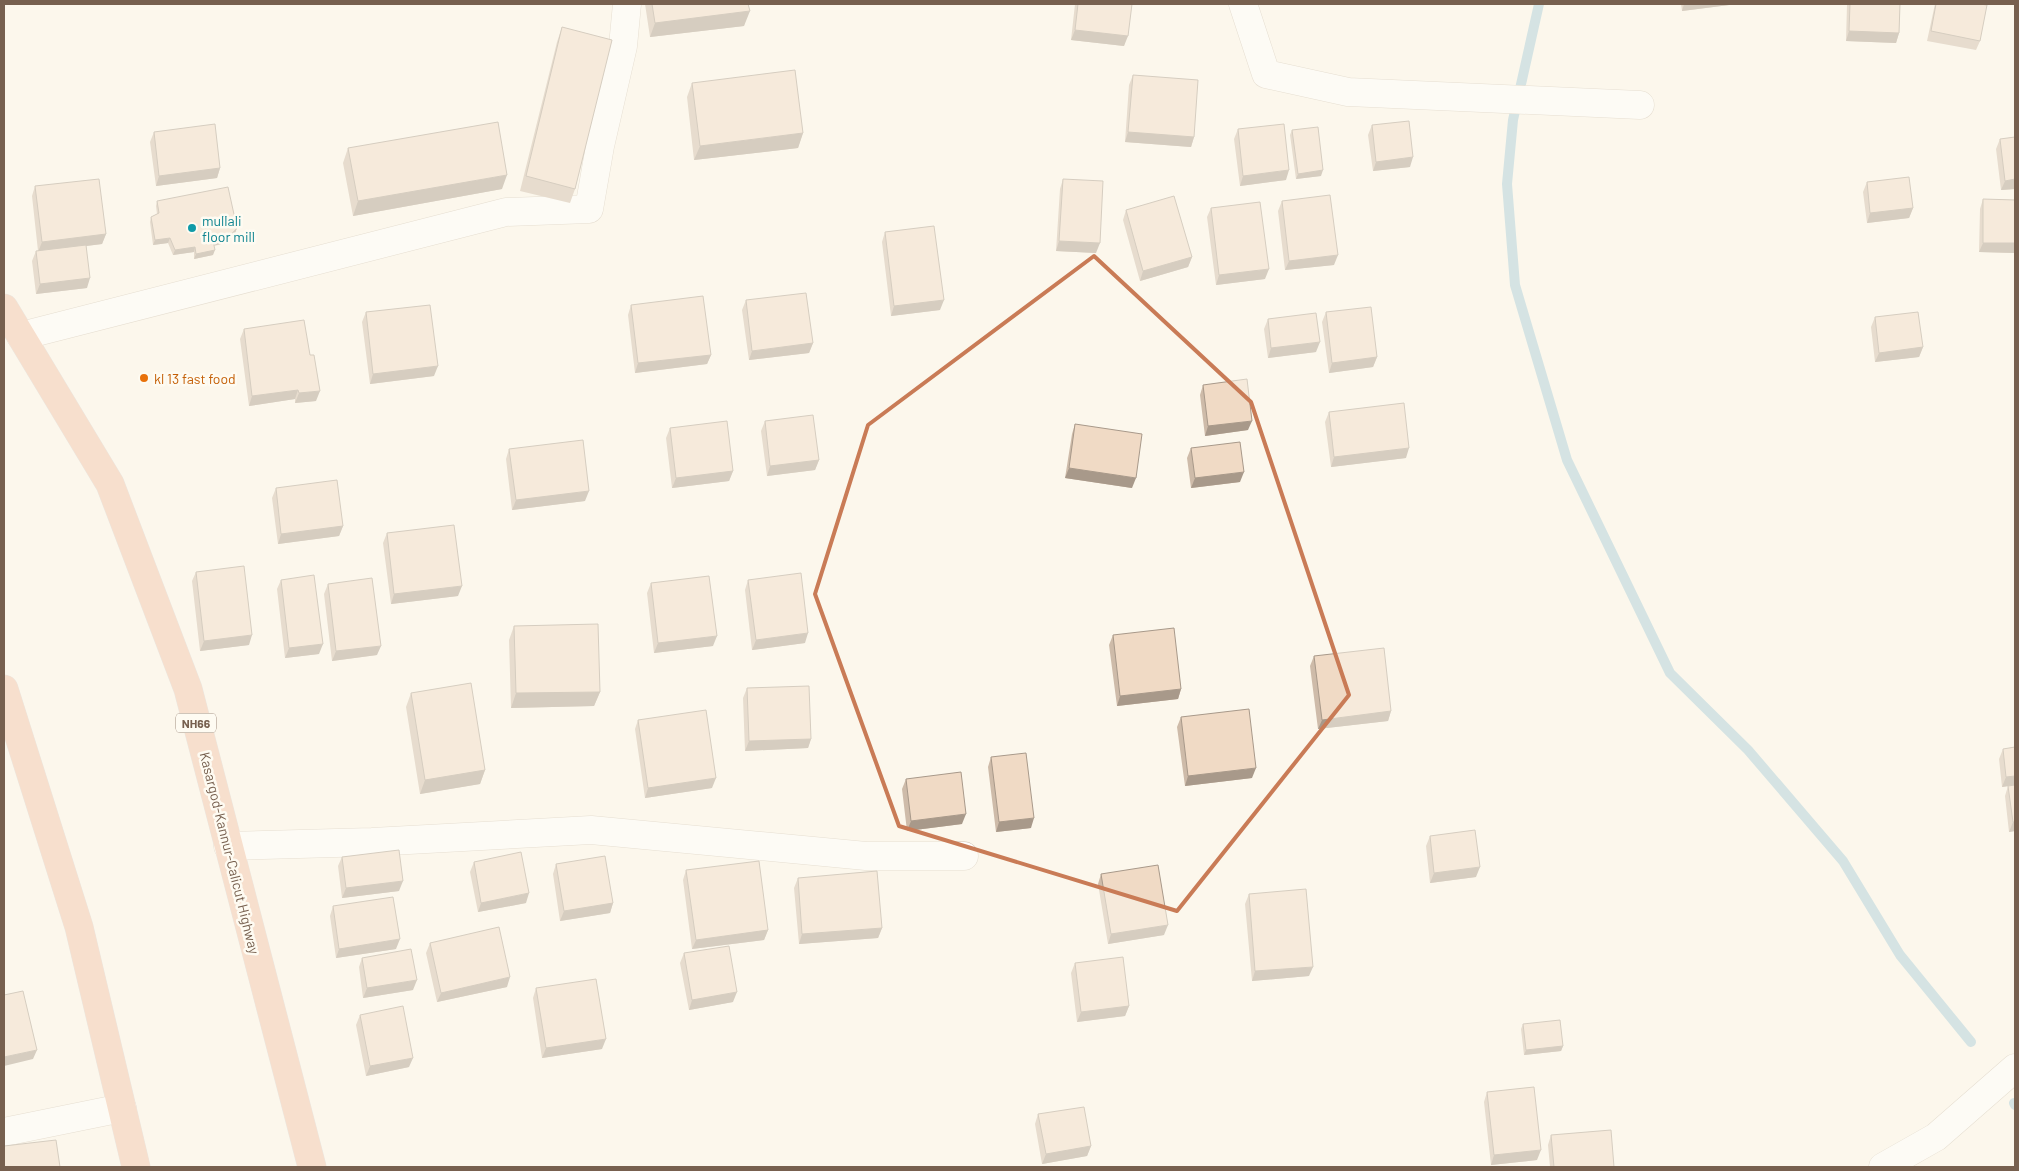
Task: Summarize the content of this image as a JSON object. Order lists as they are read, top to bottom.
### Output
{
  "streets": {
    "highway": ["NH66", "Kasargod-Kannur-Calicut Highway"]
  },
  "places": ["mullali floor mill", "kl 13 fast food"]
}
